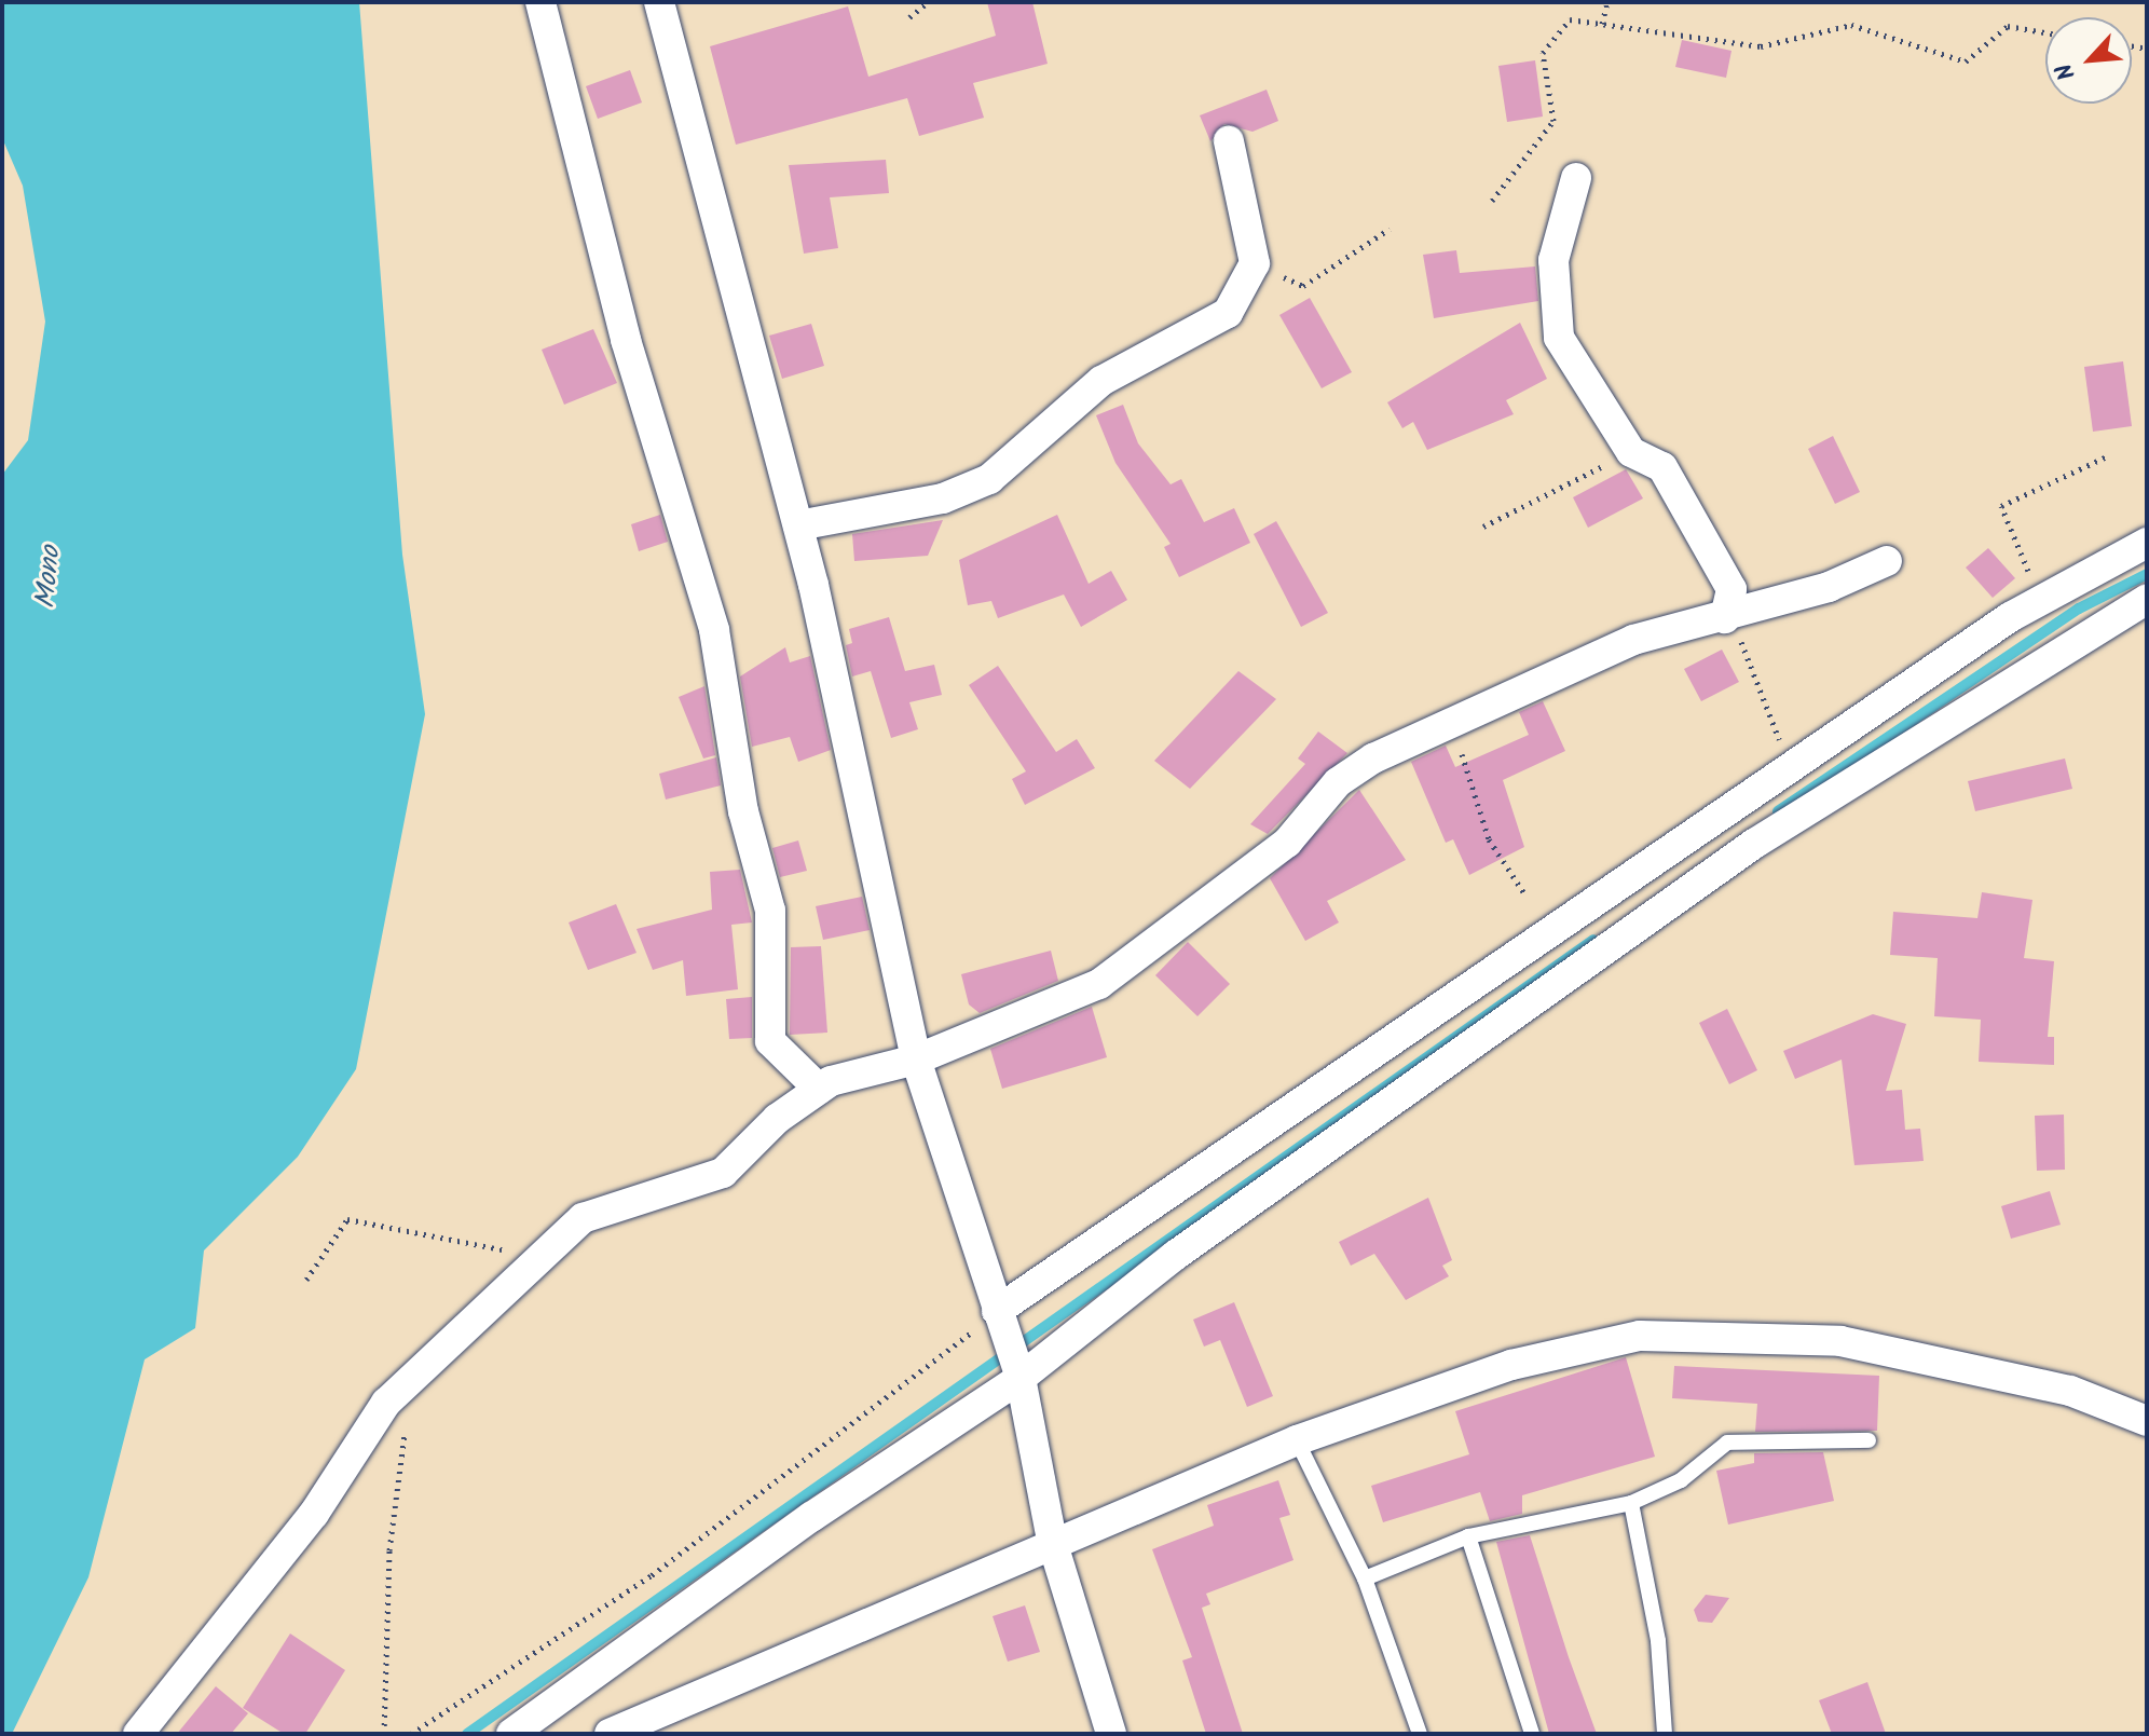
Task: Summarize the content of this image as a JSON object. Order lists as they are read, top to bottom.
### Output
{
  "water": ["Mono"],
  "north": "bottom left"
}
